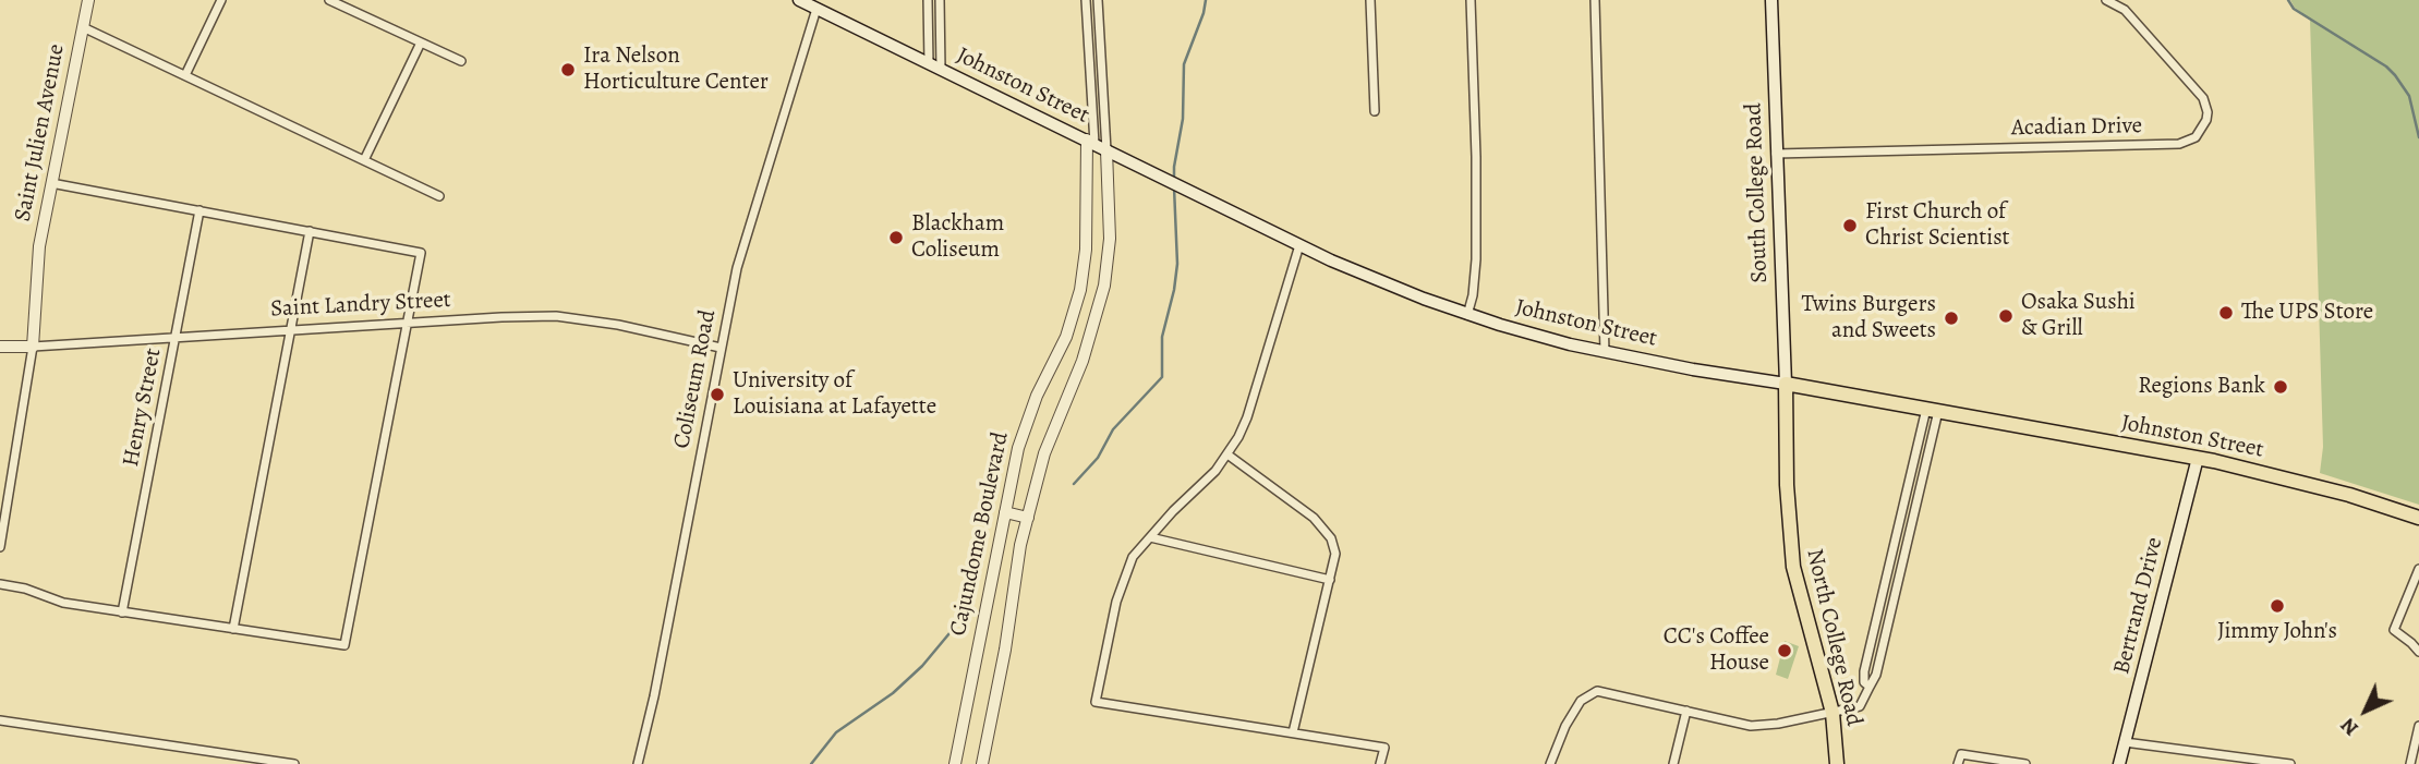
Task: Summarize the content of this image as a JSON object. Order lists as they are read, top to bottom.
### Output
{
  "streets": {
    "main road": [
      "Johnston Street",
      "South College Road",
      "Bertrand Drive",
      "North College Road"
    ],
    "street": [
      "Acadian Drive",
      "Saint Julien Avenue",
      "Saint Landry Street",
      "Coliseum Road",
      "Henry Street",
      "Cajundome Boulevard"
    ]
  },
  "crossings": [
    ["Johnston Street", "South College Road"],
    ["Johnston Street", "Coliseum Road"],
    ["Johnston Street", "Cajundome Boulevard"],
    ["Johnston Street", "Bertrand Drive"],
    ["Johnston Street", "North College Road"],
    ["Acadian Drive", "South College Road"],
    ["Saint Julien Avenue", "Saint Landry Street"],
    ["South College Road", "North College Road"],
    ["Saint Landry Street", "Coliseum Road"],
    ["Saint Landry Street", "Henry Street"]
  ],
  "places": [
    "Ira Nelson Horticulture Center",
    "First Church of Christ Scientist",
    "Blackham Coliseum",
    "The UPS Store",
    "Osaka Sushi & Grill",
    "Twins Burgers and Sweets",
    "Regions Bank",
    "University of Louisiana at Lafayette",
    "Jimmy John's",
    "CC's Coffee House"
  ],
  "north": "bottom left"
}
